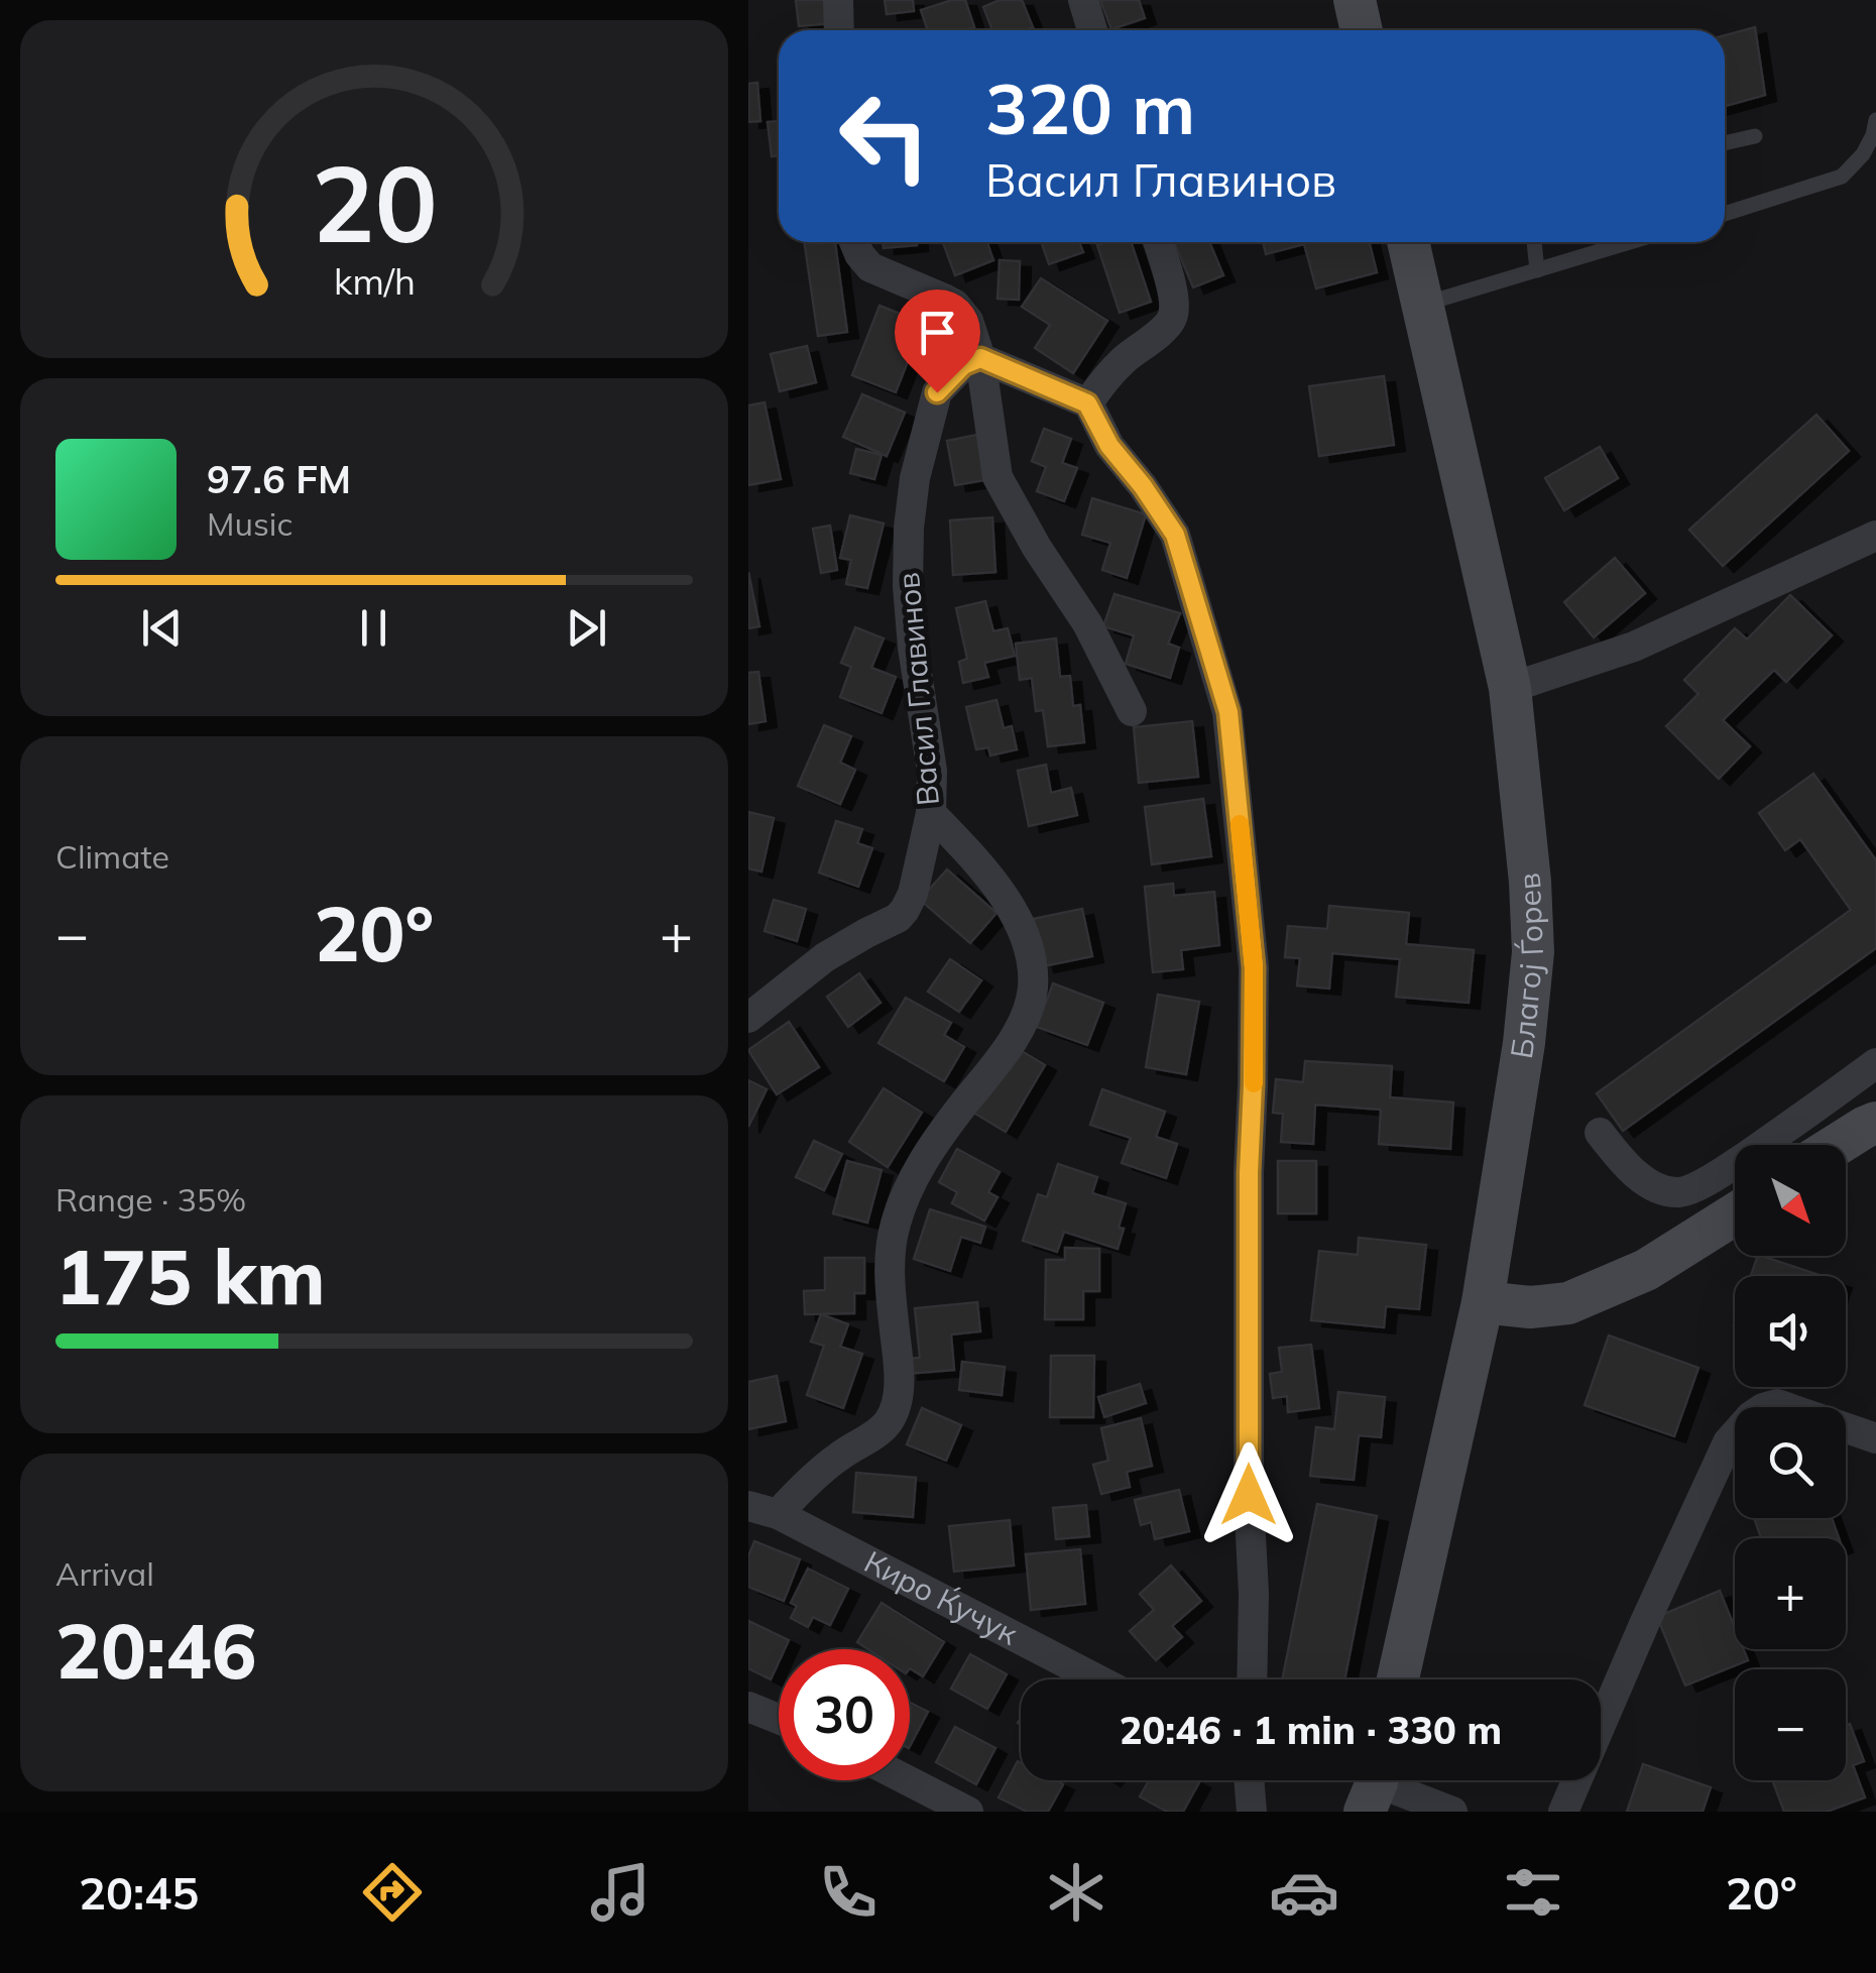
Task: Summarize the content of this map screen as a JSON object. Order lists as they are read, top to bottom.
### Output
{
  "streets": {
    "main road": ["Благој Ѓорев"],
    "street": ["Васил Главинов", "Киро Ќучук"]
  },
  "north": "bottom right",
  "page": {
    "turn": ["320 m", "Васил Главинов"],
    "song": ["97.6 FM", "Music"],
    "tile": [
      "Climate",
      ["Range · 35%", "175 km"],
      ["Arrival", "20:46"]
    ],
    "heat": ["−", "20°", "+"],
    "map_buttons": ["+", "−"],
    "limit": "30",
    "trip": "20:46 · 1 min · 330 m",
    "tabs": ["20:45", "20°"],
    "gauge": ["20", "km/h"]
  }
}
